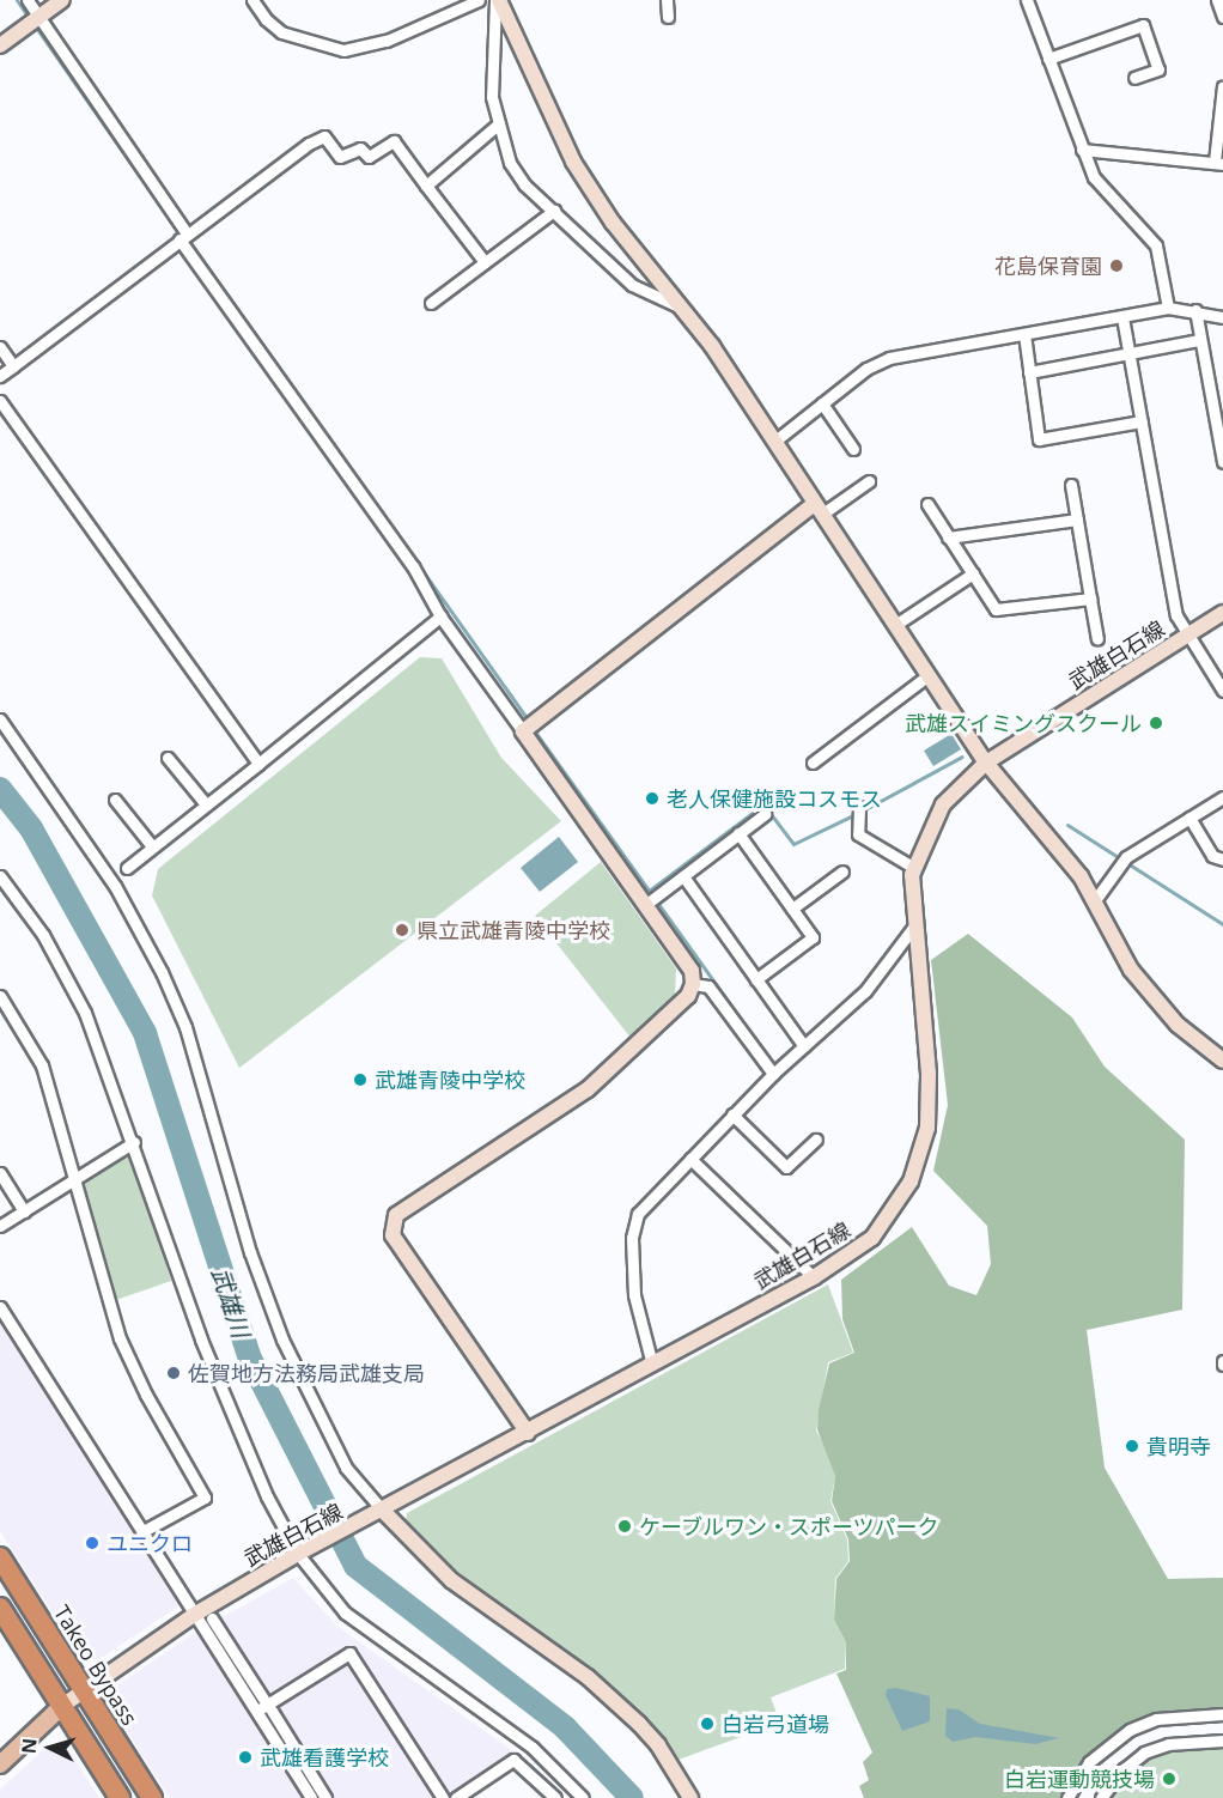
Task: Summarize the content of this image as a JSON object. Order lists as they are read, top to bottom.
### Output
{
  "streets": {
    "highway": ["Takeo Bypass"],
    "street": ["武雄白石線"]
  },
  "crossings": [
    ["武雄白石線", "Takeo Bypass"]
  ],
  "water": ["武雄川"],
  "places": [
    "花島保育園",
    "武雄スイミングスクール",
    "老人保健施設コスモス",
    "県立武雄青陵中学校",
    "武雄青陵中学校",
    "佐賀地方法務局武雄支局",
    "貴明寺",
    "ケーブルワン・スポーツパーク",
    "ユニクロ",
    "白岩弓道場",
    "武雄看護学校",
    "白岩運動競技場"
  ],
  "north": "left"
}
